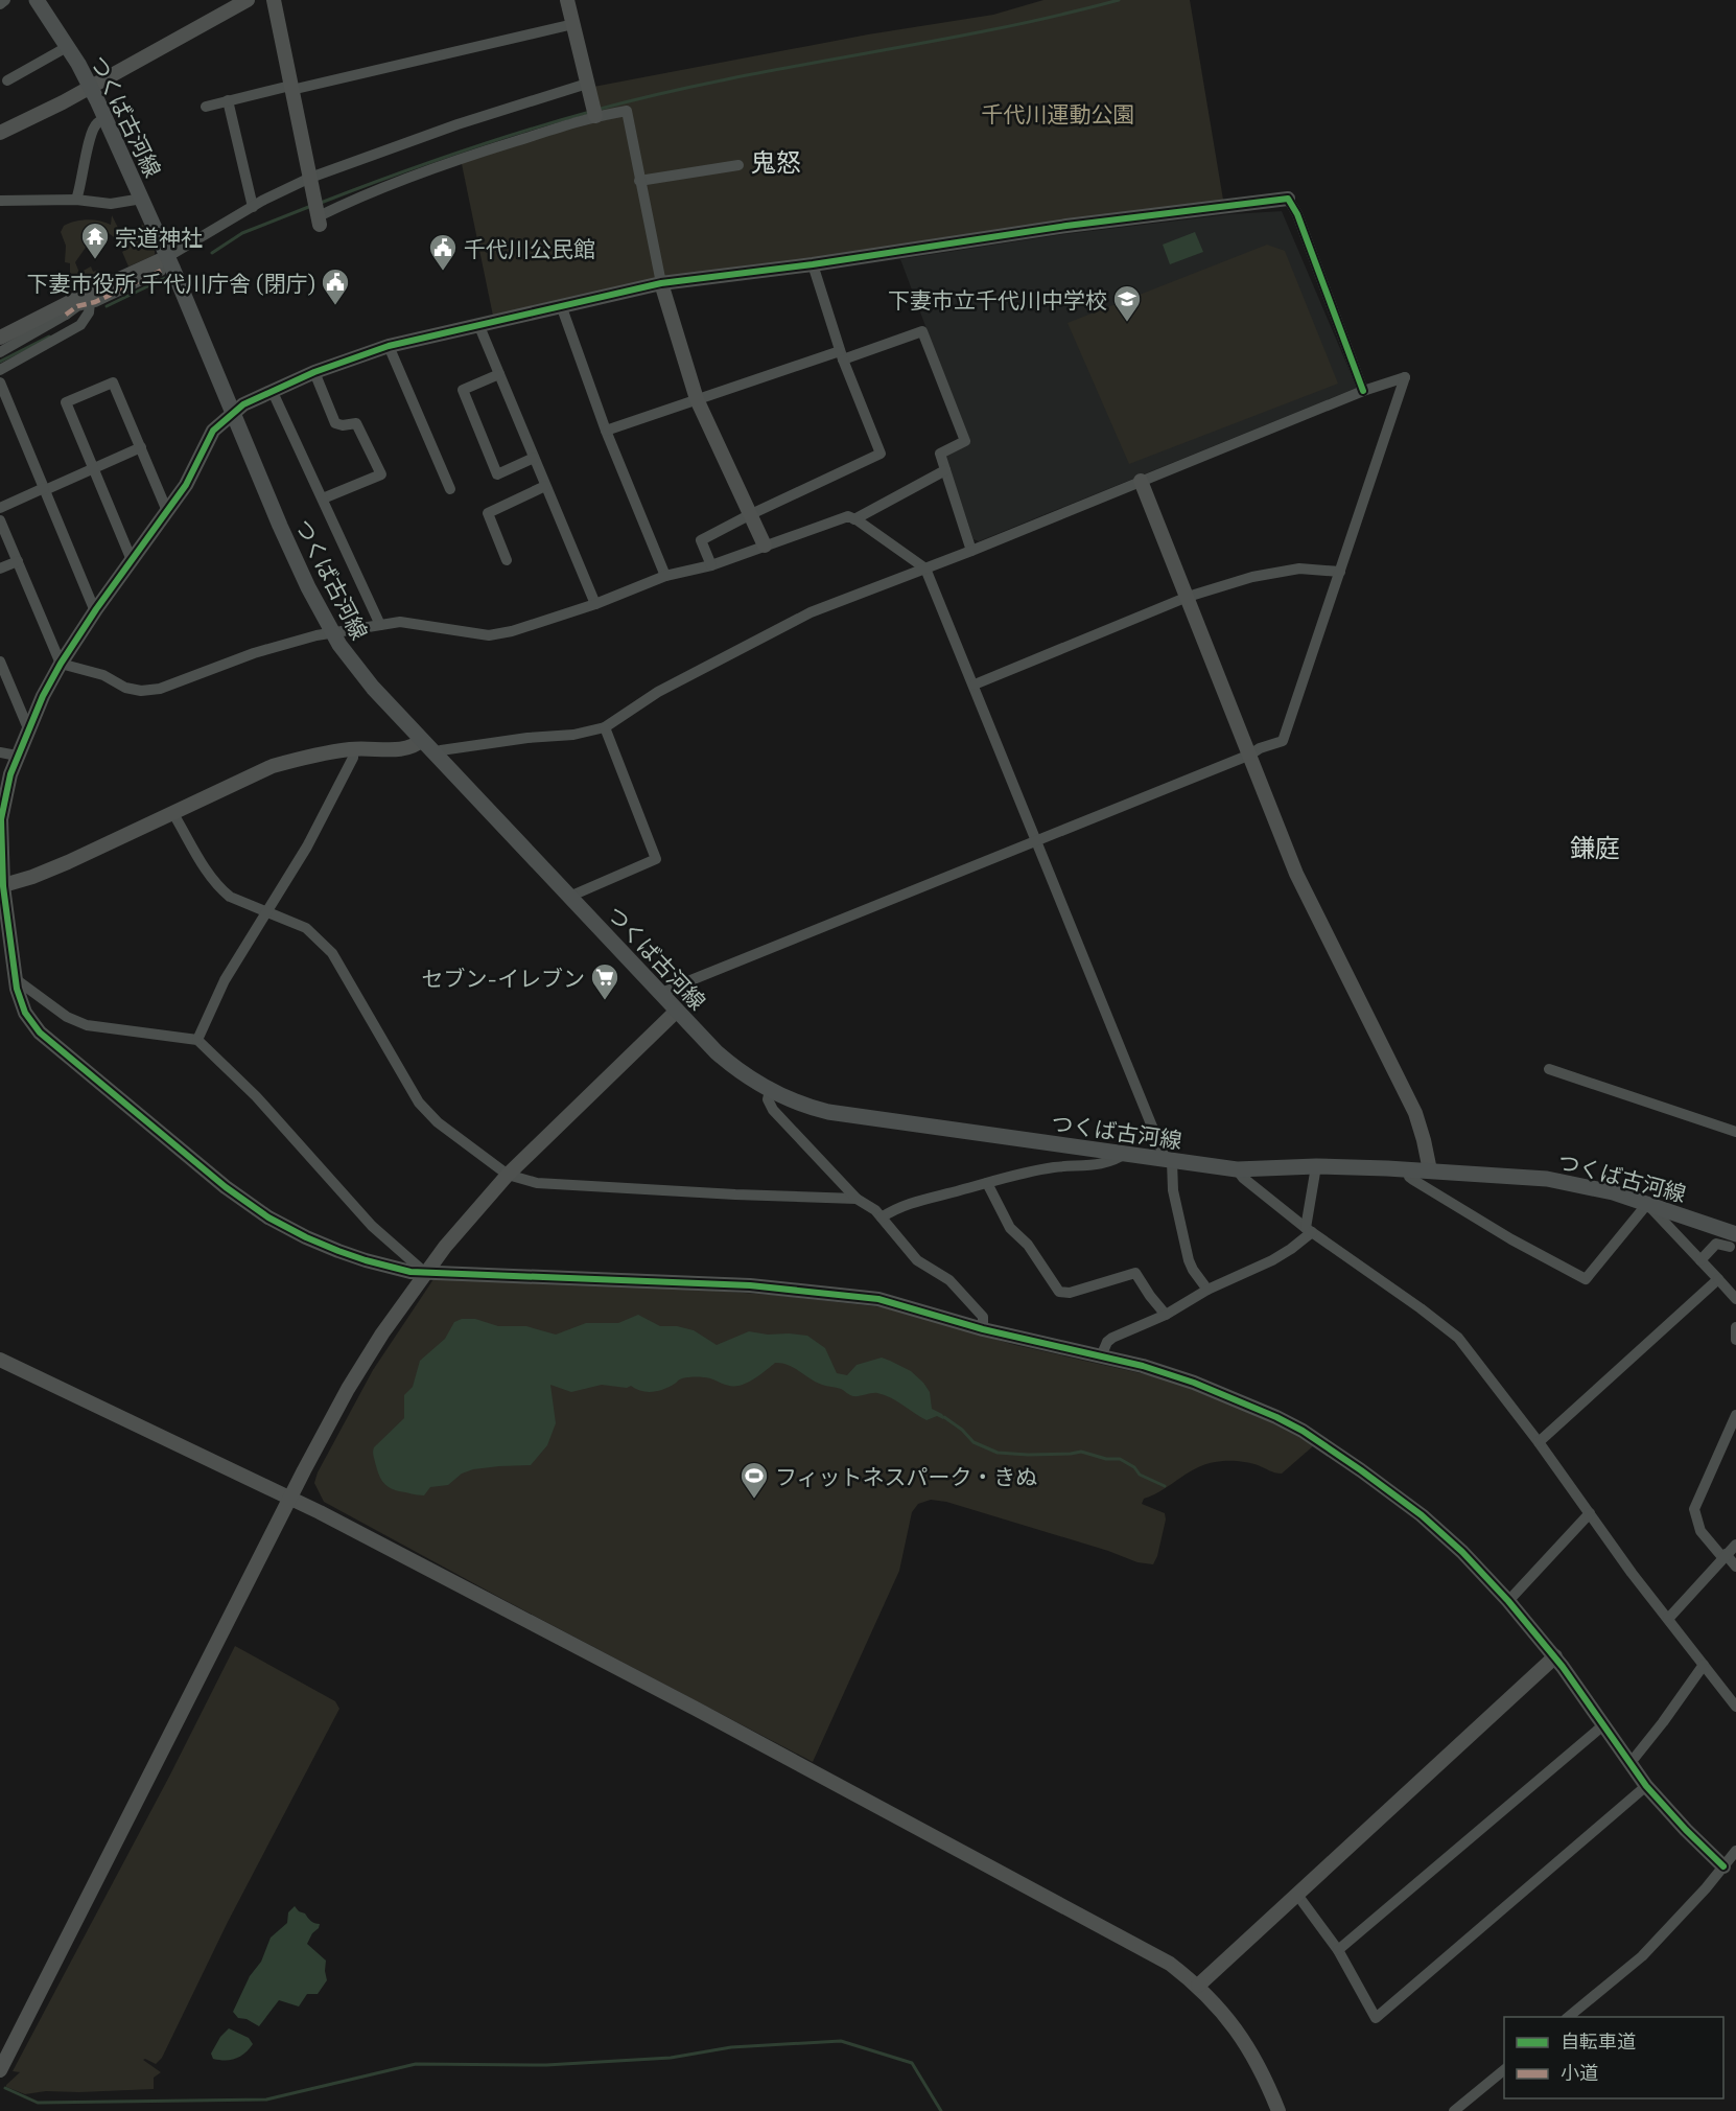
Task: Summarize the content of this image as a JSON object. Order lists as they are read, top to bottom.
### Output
{
  "streets": {
    "main road": ["つくば古河線"]
  },
  "districts": ["鬼怒", "鎌庭"],
  "parks": ["千代川運動公園"],
  "places": {
    "temple": ["宗道神社"],
    "public building": ["千代川公民館", "下妻市役所 千代川庁舎 (閉庁)"],
    "school or university": ["下妻市立千代川中学校"],
    "supermarket": ["セブン-イレブン"],
    "sports": ["フィットネスパーク・きぬ"]
  },
  "legend": ["自転車道", "小道"]
}
